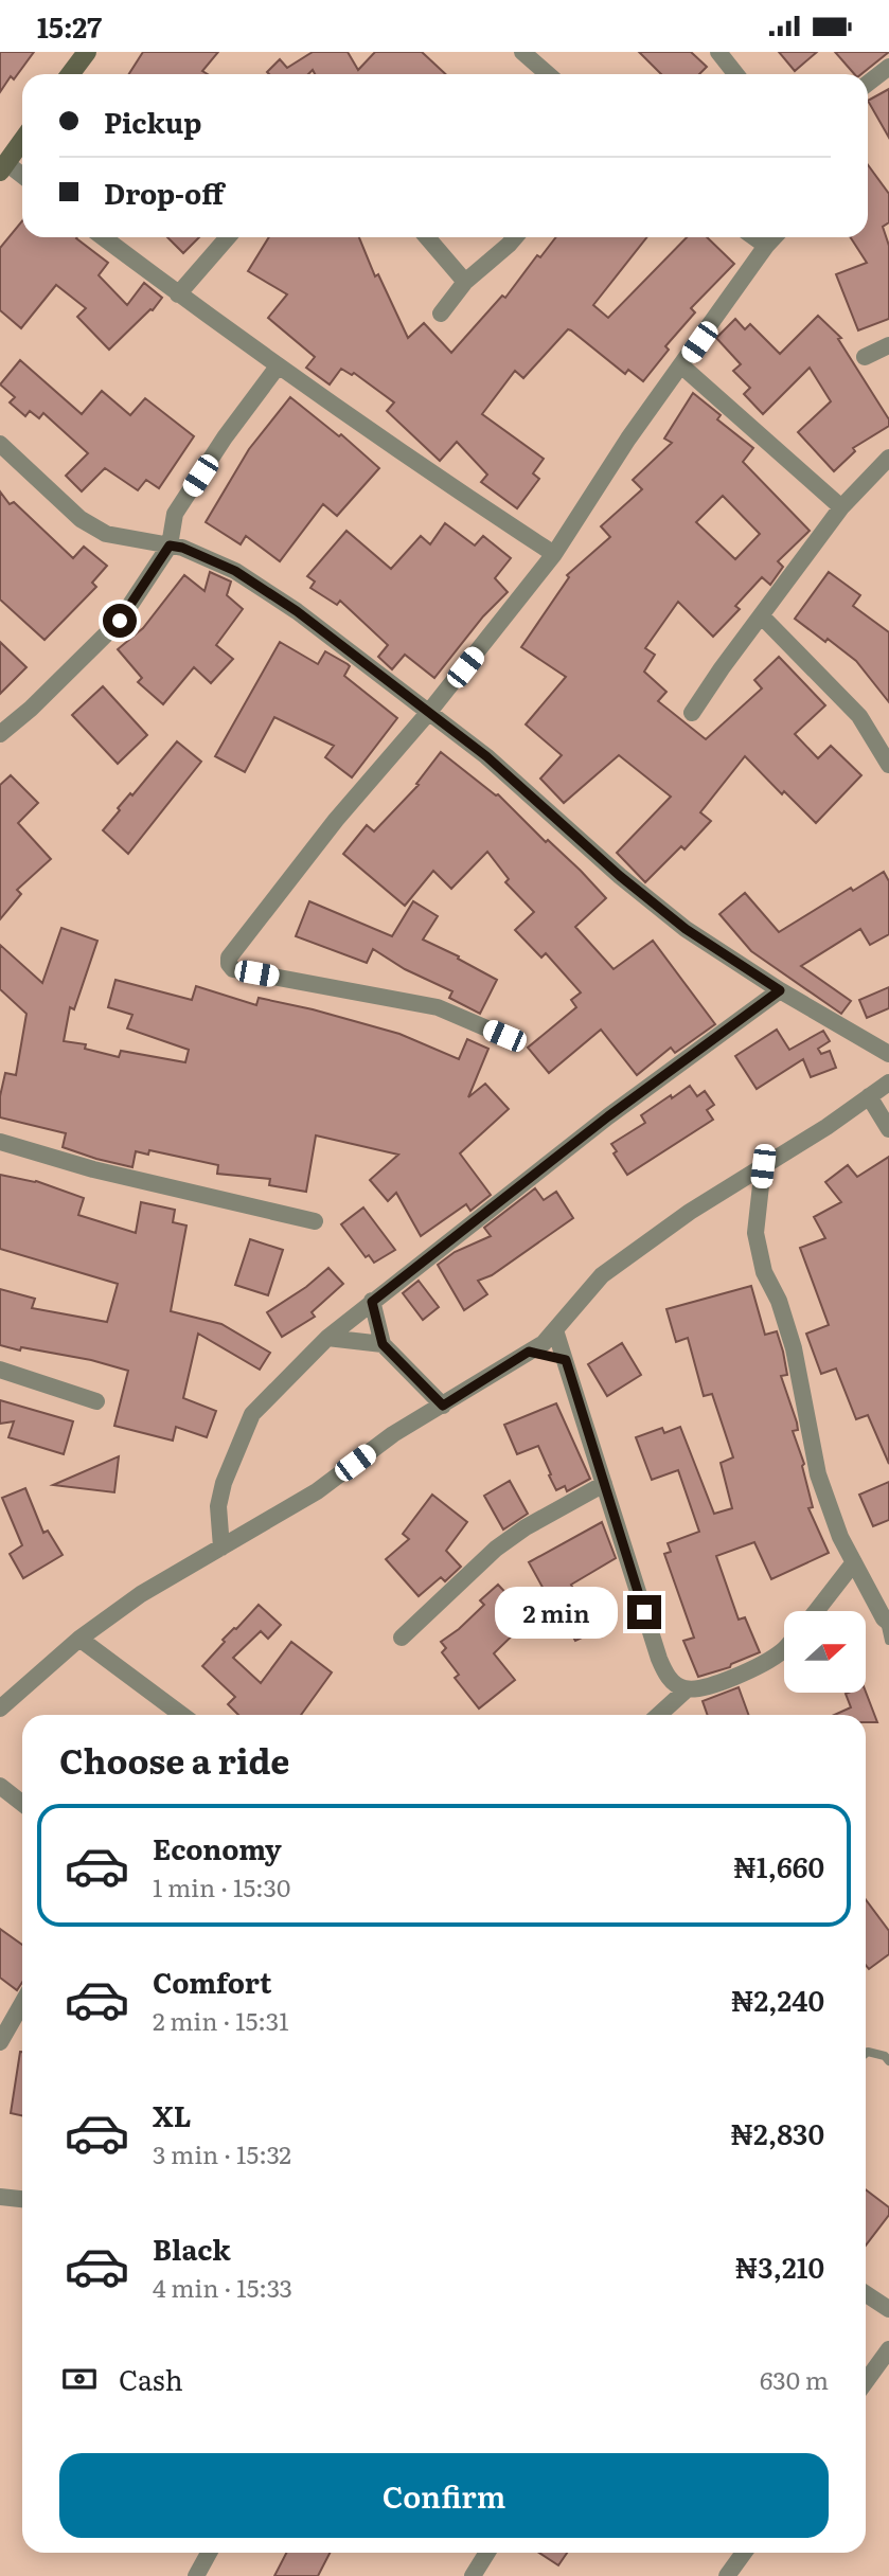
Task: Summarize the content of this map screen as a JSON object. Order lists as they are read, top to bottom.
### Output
{
  "north": "right",
  "page": {
    "status": "15:27",
    "banner": ["Pickup", "Drop-off"],
    "bubble": "2 min",
    "heading": "Choose a ride",
    "list": [
      {
        "name": "Economy",
        "note": "1 min · 15:30",
        "value": "₦1,660"
      },
      {
        "name": "Comfort",
        "note": "2 min · 15:31",
        "value": "₦2,240"
      },
      {
        "name": "XL",
        "note": "3 min · 15:32",
        "value": "₦2,830"
      },
      {
        "name": "Black",
        "note": "4 min · 15:33",
        "value": "₦3,210"
      }
    ],
    "pay": ["Cash", "630 m"],
    "buttons": "Confirm"
  }
}
